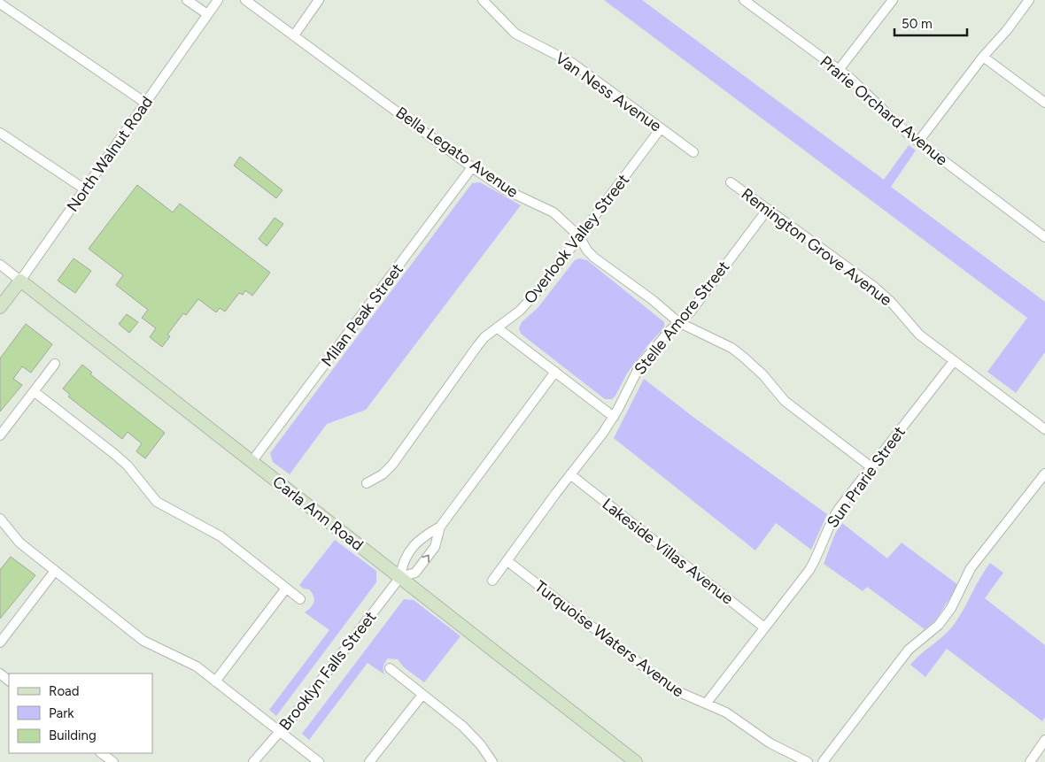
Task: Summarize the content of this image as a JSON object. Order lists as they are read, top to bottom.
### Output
{
  "streets": {
    "street": [
      "Van Ness Avenue",
      "Prarie Orchard Avenue",
      "Bella Legato Avenue",
      "North Walnut Road",
      "Overlook Valley Street",
      "Remington Grove Avenue",
      "Milan Peak Street",
      "Stelle Amore Street",
      "Sun Prarie Street",
      "Carla Ann Road",
      "Lakeside Villas Avenue",
      "Turquoise Waters Avenue",
      "Brooklyn Falls Street"
    ]
  },
  "crossings": [
    ["Van Ness Avenue", "Overlook Valley Street"],
    ["Bella Legato Avenue", "Overlook Valley Street"],
    ["Bella Legato Avenue", "Milan Peak Street"],
    ["Bella Legato Avenue", "Stelle Amore Street"],
    ["Bella Legato Avenue", "Sun Prarie Street"],
    ["North Walnut Road", "Carla Ann Road"],
    ["Remington Grove Avenue", "Stelle Amore Street"],
    ["Remington Grove Avenue", "Sun Prarie Street"],
    ["Milan Peak Street", "Carla Ann Road"],
    ["Stelle Amore Street", "Lakeside Villas Avenue"],
    ["Stelle Amore Street", "Turquoise Waters Avenue"],
    ["Sun Prarie Street", "Lakeside Villas Avenue"],
    ["Sun Prarie Street", "Turquoise Waters Avenue"],
    ["Carla Ann Road", "Brooklyn Falls Street"]
  ],
  "legend": ["Road", "Park", "Building"],
  "scale_bar": "50 m"
}
